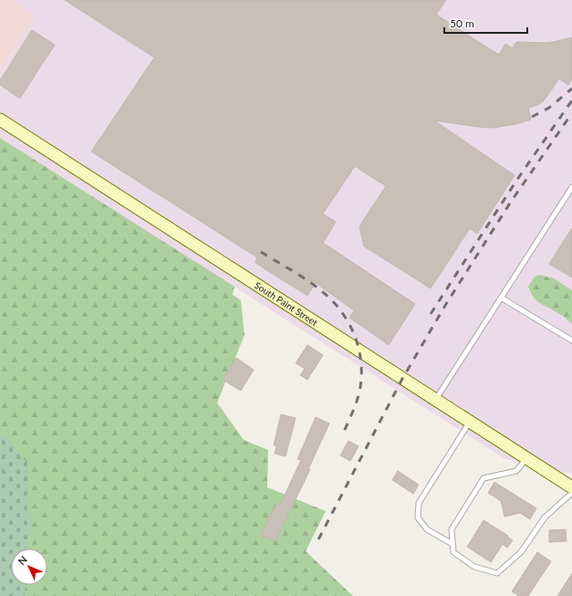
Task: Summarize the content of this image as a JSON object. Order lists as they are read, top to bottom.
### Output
{
  "streets": {
    "main road": ["South Paint Street"]
  },
  "scale_bar": "50 m",
  "north": "top left"
}
